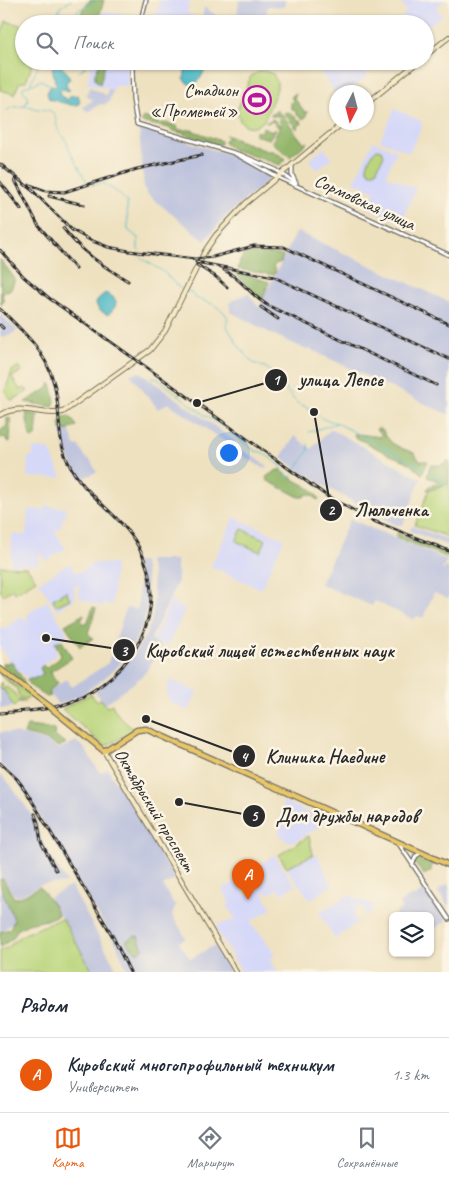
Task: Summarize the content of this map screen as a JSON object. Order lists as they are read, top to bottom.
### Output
{
  "streets": {
    "main road": ["Октябрьский проспект"],
    "street": ["Сормовская улица"]
  },
  "places": {
    "sports": ["Стадион «Прометей»"],
    "other": [
      "улица Лепсе",
      "Люльченка",
      "Кировский лицей естественных наук",
      "Клиника Наедине",
      "Дом дружбы народов"
    ]
  },
  "north": "bottom",
  "page": {
    "search": "Поиск",
    "pins": "A",
    "heading": "Рядом",
    "list": [
      {
        "mark": "A",
        "name": "Кировский многопрофильный техникум",
        "note": "Университет",
        "value": "1.3 km"
      }
    ],
    "nav": ["Карта", "Маршрут", "Сохранённые"]
  }
}
